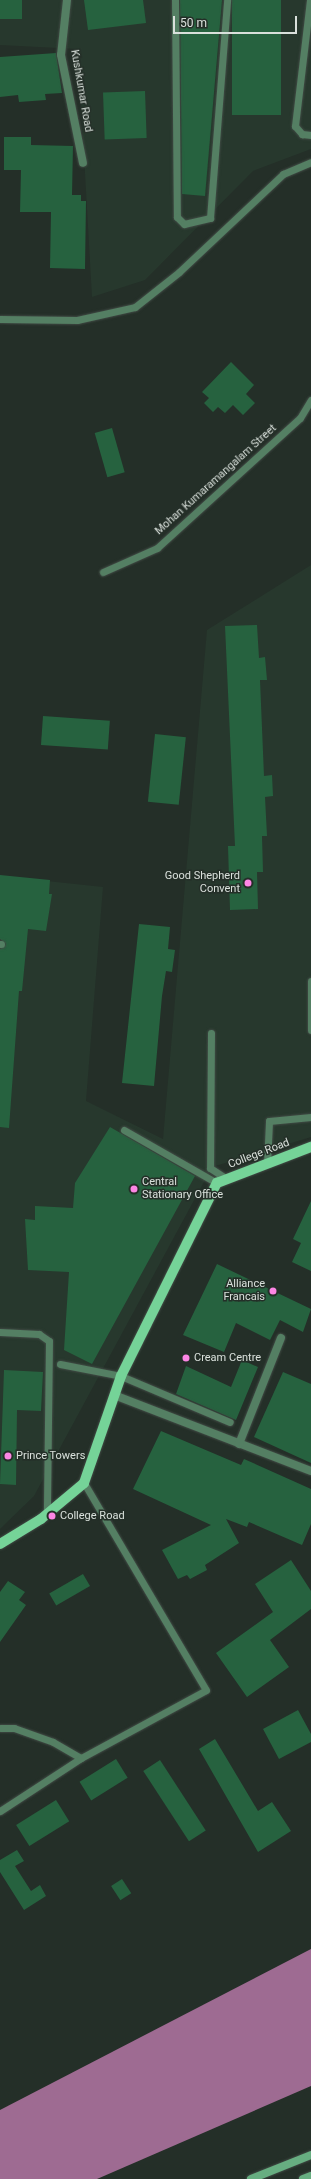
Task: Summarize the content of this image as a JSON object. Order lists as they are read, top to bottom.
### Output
{
  "streets": {
    "main road": ["College Road"],
    "street": ["Kushkumar Road"],
    "lane": ["Mohan Kumaramangalam Street"]
  },
  "places": [
    "Good Shepherd Convent",
    "Central Stationary Office",
    "Alliance Francais",
    "Cream Centre",
    "Prince Towers",
    "College Road"
  ],
  "scale_bar": "50 m"
}
